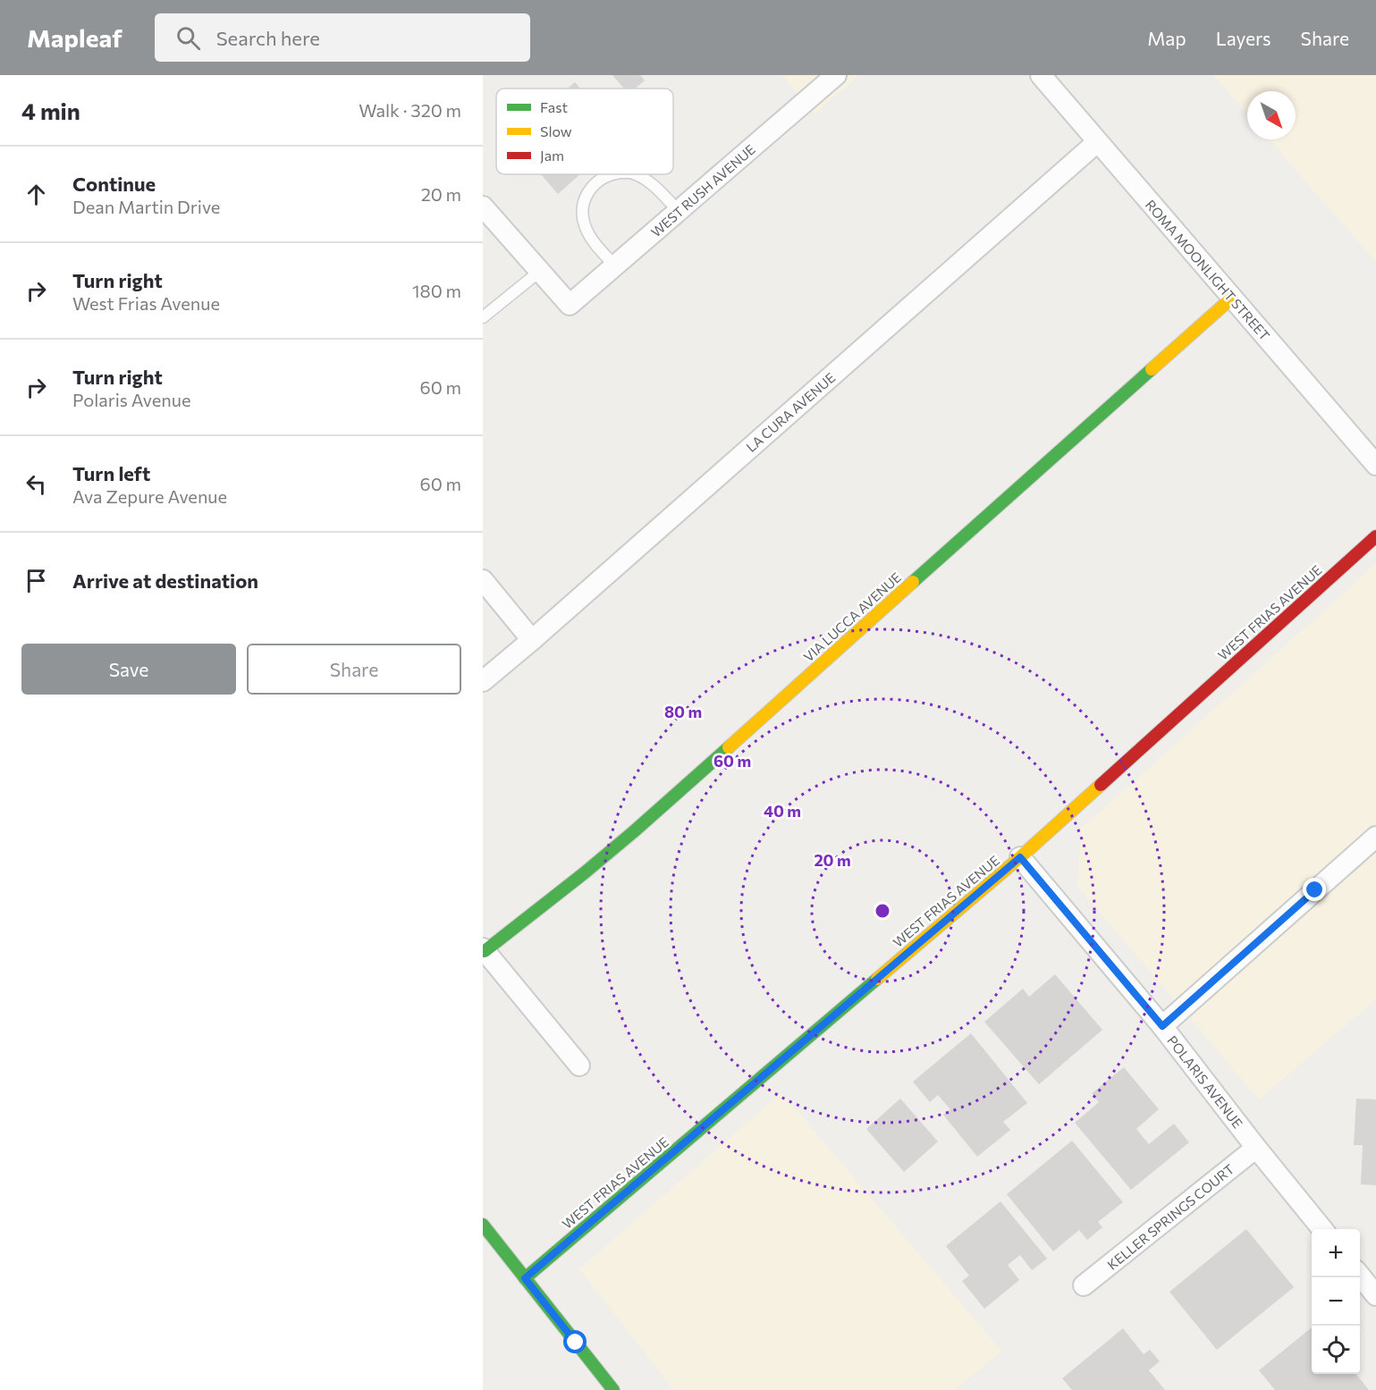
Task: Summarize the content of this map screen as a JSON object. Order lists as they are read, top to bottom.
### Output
{
  "streets": {
    "street": [
      "WEST RUSH AVENUE",
      "ROMA MOONLIGHT STREET",
      "LA CURA AVENUE",
      "WEST FRIAS AVENUE",
      "VIA LUCCA AVENUE",
      "POLARIS AVENUE",
      "KELLER SPRINGS COURT"
    ]
  },
  "crossings": [
    ["ROMA MOONLIGHT STREET", "LA CURA AVENUE"],
    ["ROMA MOONLIGHT STREET", "VIA LUCCA AVENUE"],
    ["WEST FRIAS AVENUE", "POLARIS AVENUE"],
    ["POLARIS AVENUE", "KELLER SPRINGS COURT"]
  ],
  "legend": ["Fast", "Slow", "Jam"],
  "north": "bottom right",
  "page": {
    "header": "Mapleaf",
    "search": "Search here",
    "nav": ["Map", "Layers", "Share"],
    "heading": ["4 min", "Walk · 320 m"],
    "list": [
      ["Continue", "Dean Martin Drive", "20 m"],
      ["Turn right", "West Frias Avenue", "180 m"],
      ["Turn right", "Polaris Avenue", "60 m"],
      ["Turn left", "Ava Zepure Avenue", "60 m"],
      "Arrive at destination"
    ],
    "buttons": ["Save", "Share"],
    "map_buttons": ["+", "−"]
  },
  "rings": [
    "80 m",
    "60 m",
    "40 m",
    "20 m"
  ]
}
